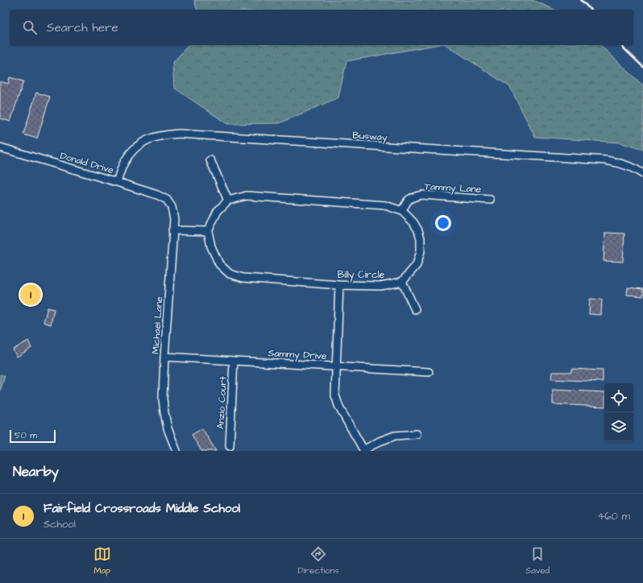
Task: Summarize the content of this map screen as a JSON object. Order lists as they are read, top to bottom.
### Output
{
  "streets": {
    "street": [
      "Busway",
      "Donald Drive",
      "Tammy Lane",
      "Billy Circle",
      "Michael Lane",
      "Sammy Drive",
      "Anzio Court"
    ]
  },
  "crossings": [
    ["Busway", "Donald Drive"],
    ["Donald Drive", "Michael Lane"],
    ["Michael Lane", "Sammy Drive"],
    ["Sammy Drive", "Anzio Court"]
  ],
  "scale_bar": "50 m",
  "page": {
    "search": "Search here",
    "pins": "1",
    "scale": "50 m",
    "heading": "Nearby",
    "list": [
      {
        "mark": "1",
        "name": "Fairfield Crossroads Middle School",
        "note": "School",
        "value": "460 m"
      }
    ],
    "nav": ["Map", "Directions", "Saved"]
  }
}
